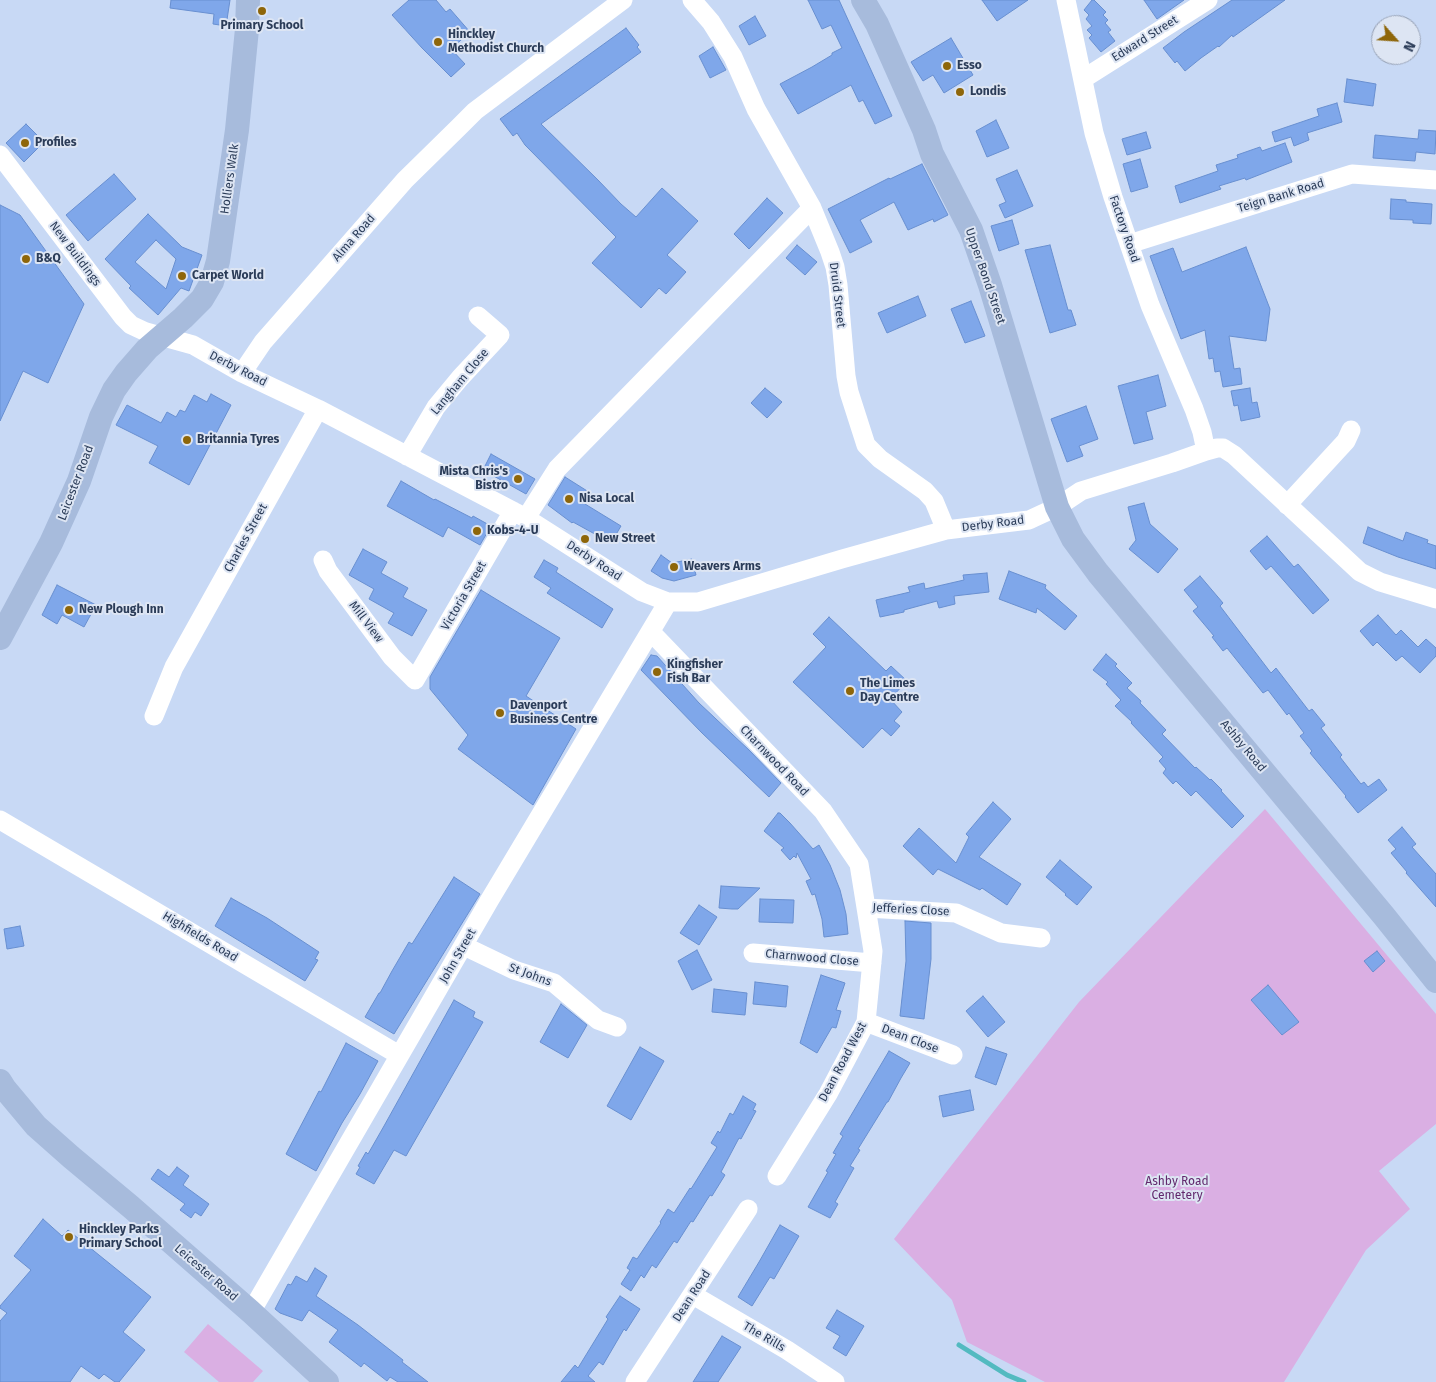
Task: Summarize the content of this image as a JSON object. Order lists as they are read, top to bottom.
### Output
{
  "streets": {
    "main road": [
      "Holliers Walk",
      "Upper Bond Street",
      "Leicester Road",
      "Ashby Road"
    ],
    "street": [
      "Edward Street",
      "Teign Bank Road",
      "Factory Road",
      "Alma Road",
      "New Buildings",
      "Druid Street",
      "Derby Road",
      "Langham Close",
      "Charles Street",
      "Victoria Street",
      "Mill View",
      "Charnwood Road",
      "Jefferies Close",
      "Highfields Road",
      "John Street",
      "Charnwood Close",
      "St Johns",
      "Dean Close",
      "Dean Road West",
      "Dean Road",
      "The Rills"
    ]
  },
  "crossings": [
    ["Edward Street", "Factory Road"],
    ["Holliers Walk", "New Buildings"],
    ["Holliers Walk", "Derby Road"],
    ["Holliers Walk", "Leicester Road"],
    ["Teign Bank Road", "Factory Road"],
    ["Factory Road", "Derby Road"],
    ["Alma Road", "Derby Road"],
    ["New Buildings", "Derby Road"],
    ["New Buildings", "Leicester Road"],
    ["Upper Bond Street", "Derby Road"],
    ["Upper Bond Street", "Ashby Road"],
    ["Druid Street", "Derby Road"],
    ["Derby Road", "Langham Close"],
    ["Derby Road", "Leicester Road"],
    ["Derby Road", "Charles Street"],
    ["Derby Road", "Victoria Street"],
    ["Derby Road", "Ashby Road"],
    ["Derby Road", "John Street"],
    ["Leicester Road", "John Street"],
    ["Victoria Street", "Mill View"],
    ["Charnwood Road", "Jefferies Close"],
    ["Charnwood Road", "John Street"],
    ["Charnwood Road", "Dean Road West"],
    ["Jefferies Close", "Dean Road West"],
    ["Highfields Road", "John Street"],
    ["John Street", "St Johns"],
    ["Charnwood Close", "Dean Road West"],
    ["Dean Close", "Dean Road West"],
    ["Dean Road", "The Rills"]
  ],
  "parks": ["Ashby Road Cemetery"],
  "places": [
    "Primary School",
    "Hinckley Methodist Church",
    "Esso",
    "Londis",
    "Profiles",
    "B&Q",
    "Carpet World",
    "Britannia Tyres",
    "Mista Chris's Bistro",
    "Nisa Local",
    "Kobs-4-U",
    "New Street",
    "Weavers Arms",
    "New Plough Inn",
    "Kingfisher Fish Bar",
    "The Limes Day Centre",
    "Davenport Business Centre",
    "Hinckley Parks Primary School"
  ],
  "north": "bottom right"
}
